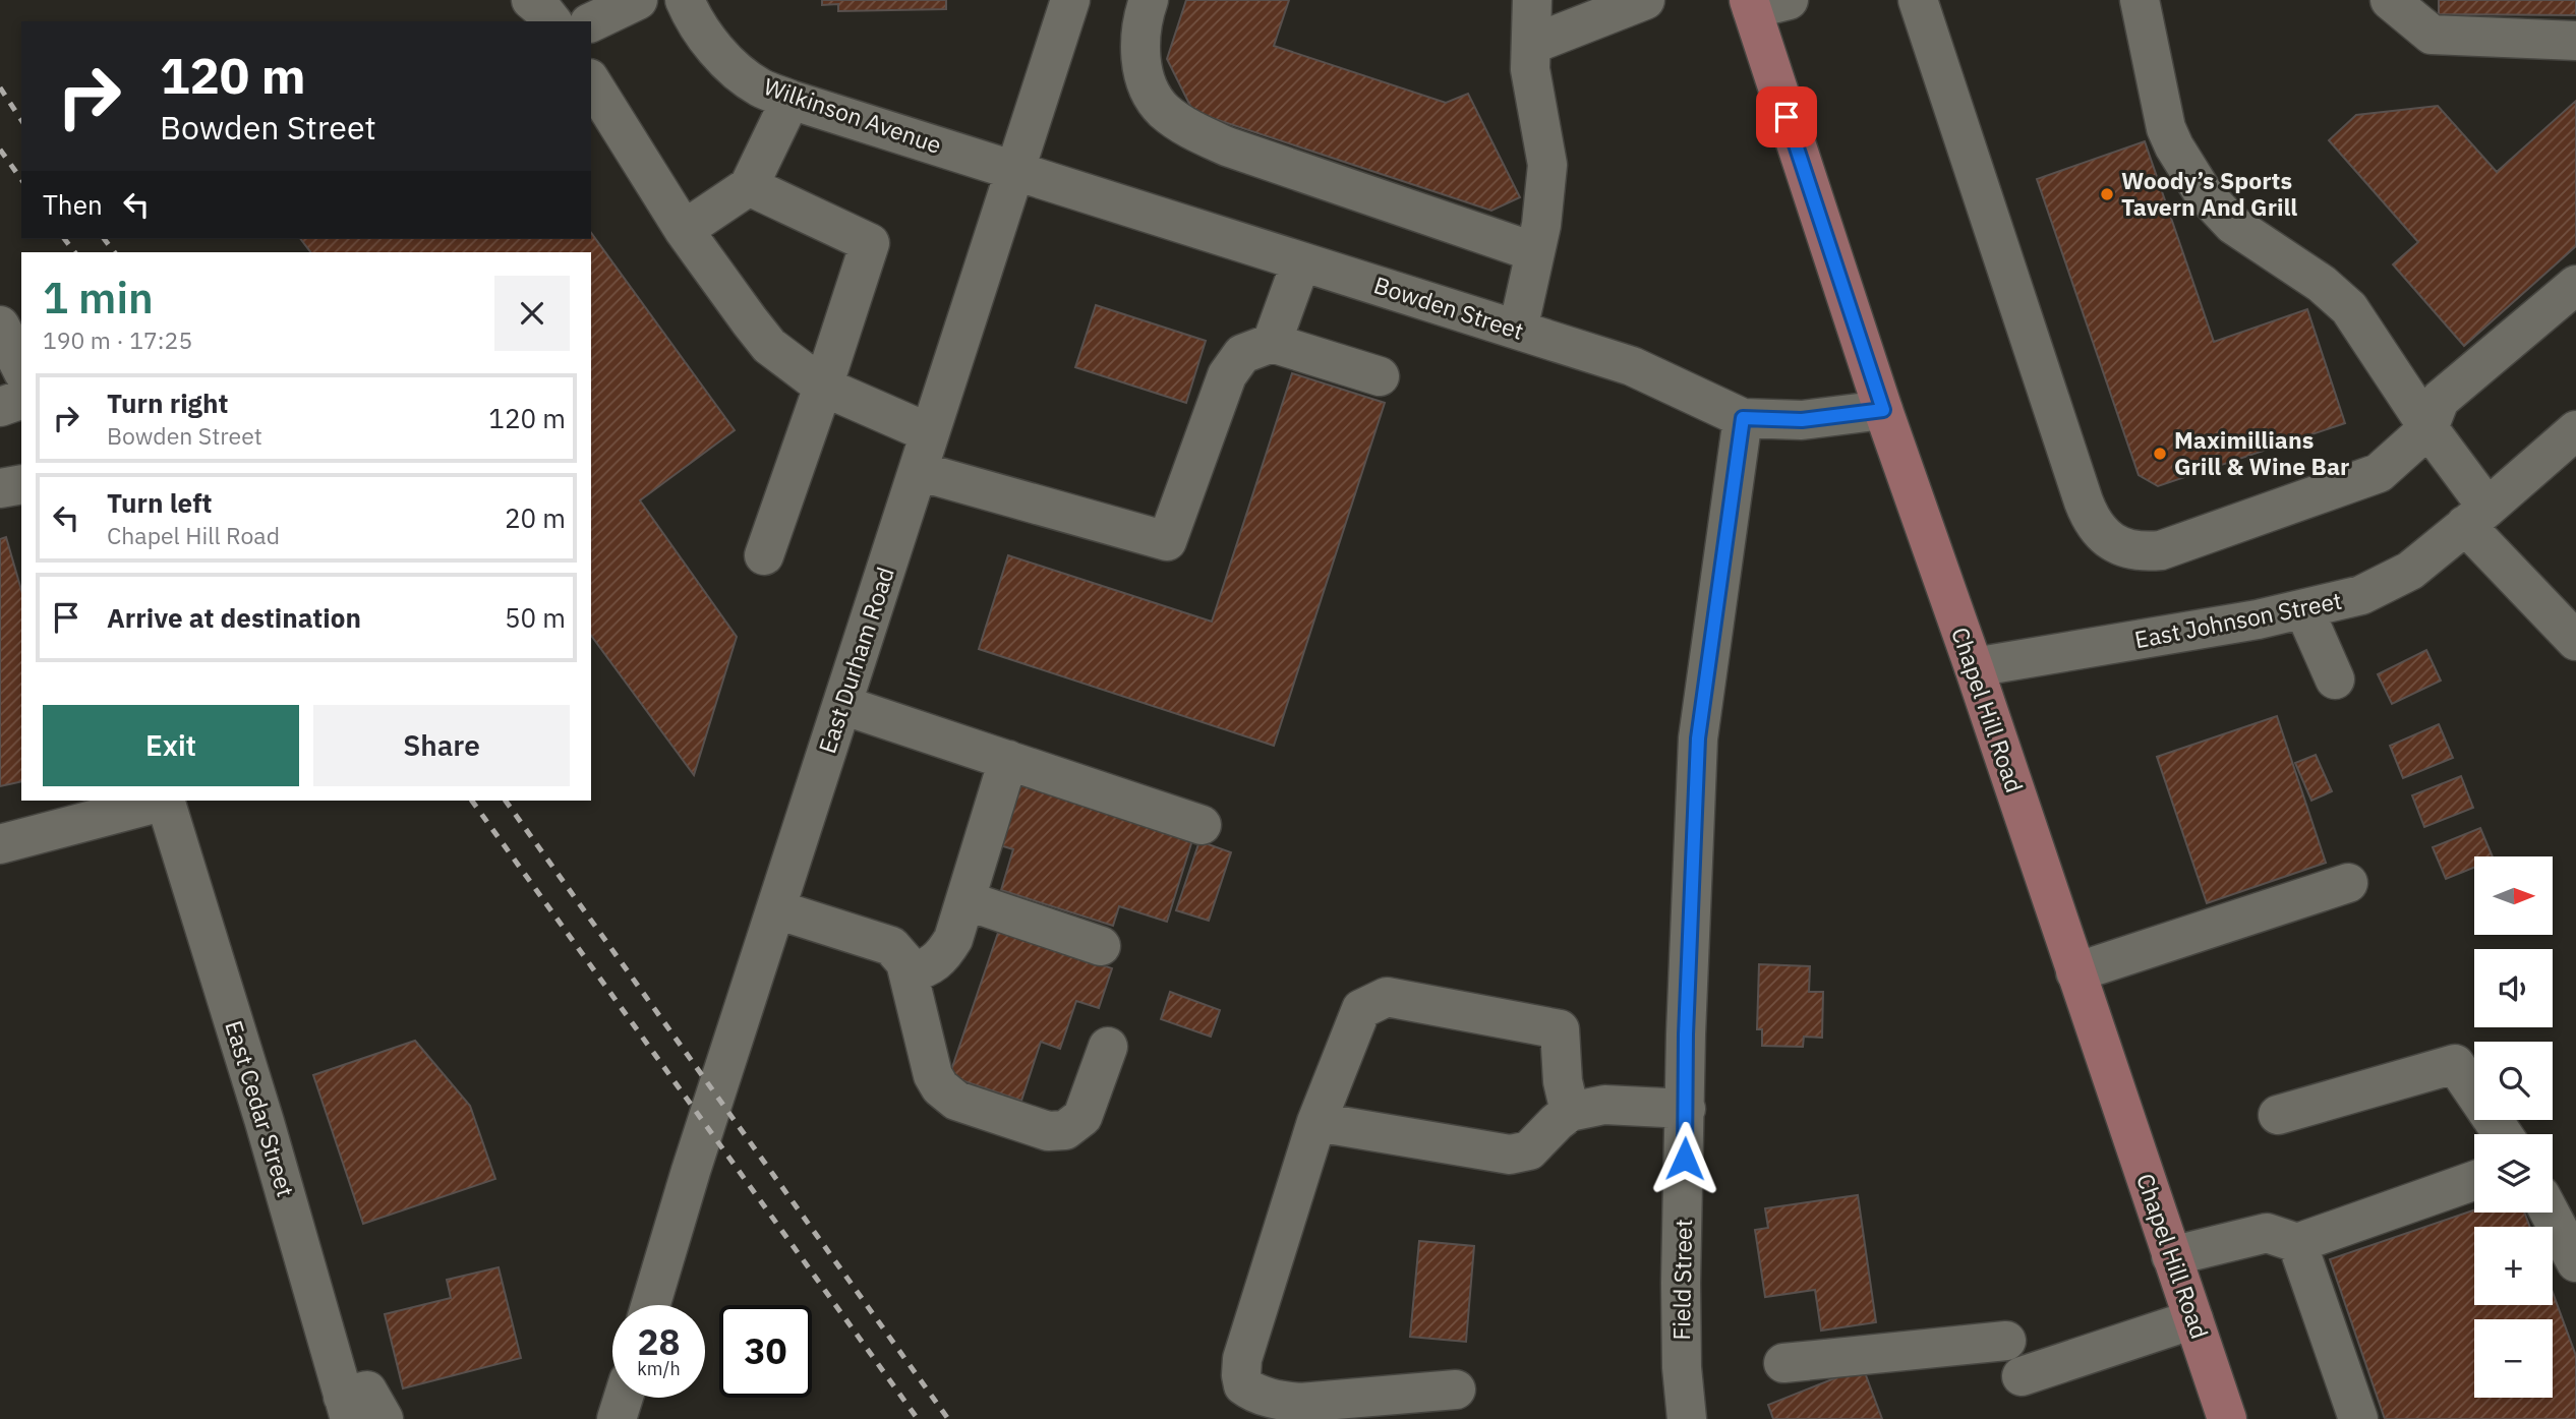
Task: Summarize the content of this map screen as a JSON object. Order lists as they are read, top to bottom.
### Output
{
  "streets": {
    "main road": ["Chapel Hill Road"],
    "street": [
      "Wilkinson Avenue",
      "Bowden Street",
      "East Johnson Street",
      "East Durham Road",
      "East Cedar Street",
      "Field Street"
    ]
  },
  "crossings": [
    ["Wilkinson Avenue", "Bowden Street"],
    ["Wilkinson Avenue", "East Durham Road"],
    ["Bowden Street", "East Durham Road"],
    ["Bowden Street", "Chapel Hill Road"],
    ["Bowden Street", "Field Street"],
    ["East Johnson Street", "Chapel Hill Road"]
  ],
  "places": ["Woody’s Sports Tavern And Grill", "Maximillians Grill & Wine Bar"],
  "north": "right",
  "page": {
    "turn": ["120 m", "Bowden Street"],
    "then": "Then",
    "heading": ["1 min", "190 m · 17:25"],
    "list": [
      {
        "name": "Turn right",
        "note": "Bowden Street",
        "value": "120 m"
      },
      {
        "name": "Turn left",
        "note": "Chapel Hill Road",
        "value": "20 m"
      },
      {
        "name": "Arrive at destination",
        "value": "50 m"
      }
    ],
    "buttons": ["Exit", "Share"],
    "map_buttons": ["+", "−"],
    "speed": "28 km/h",
    "limit": "30"
  }
}
